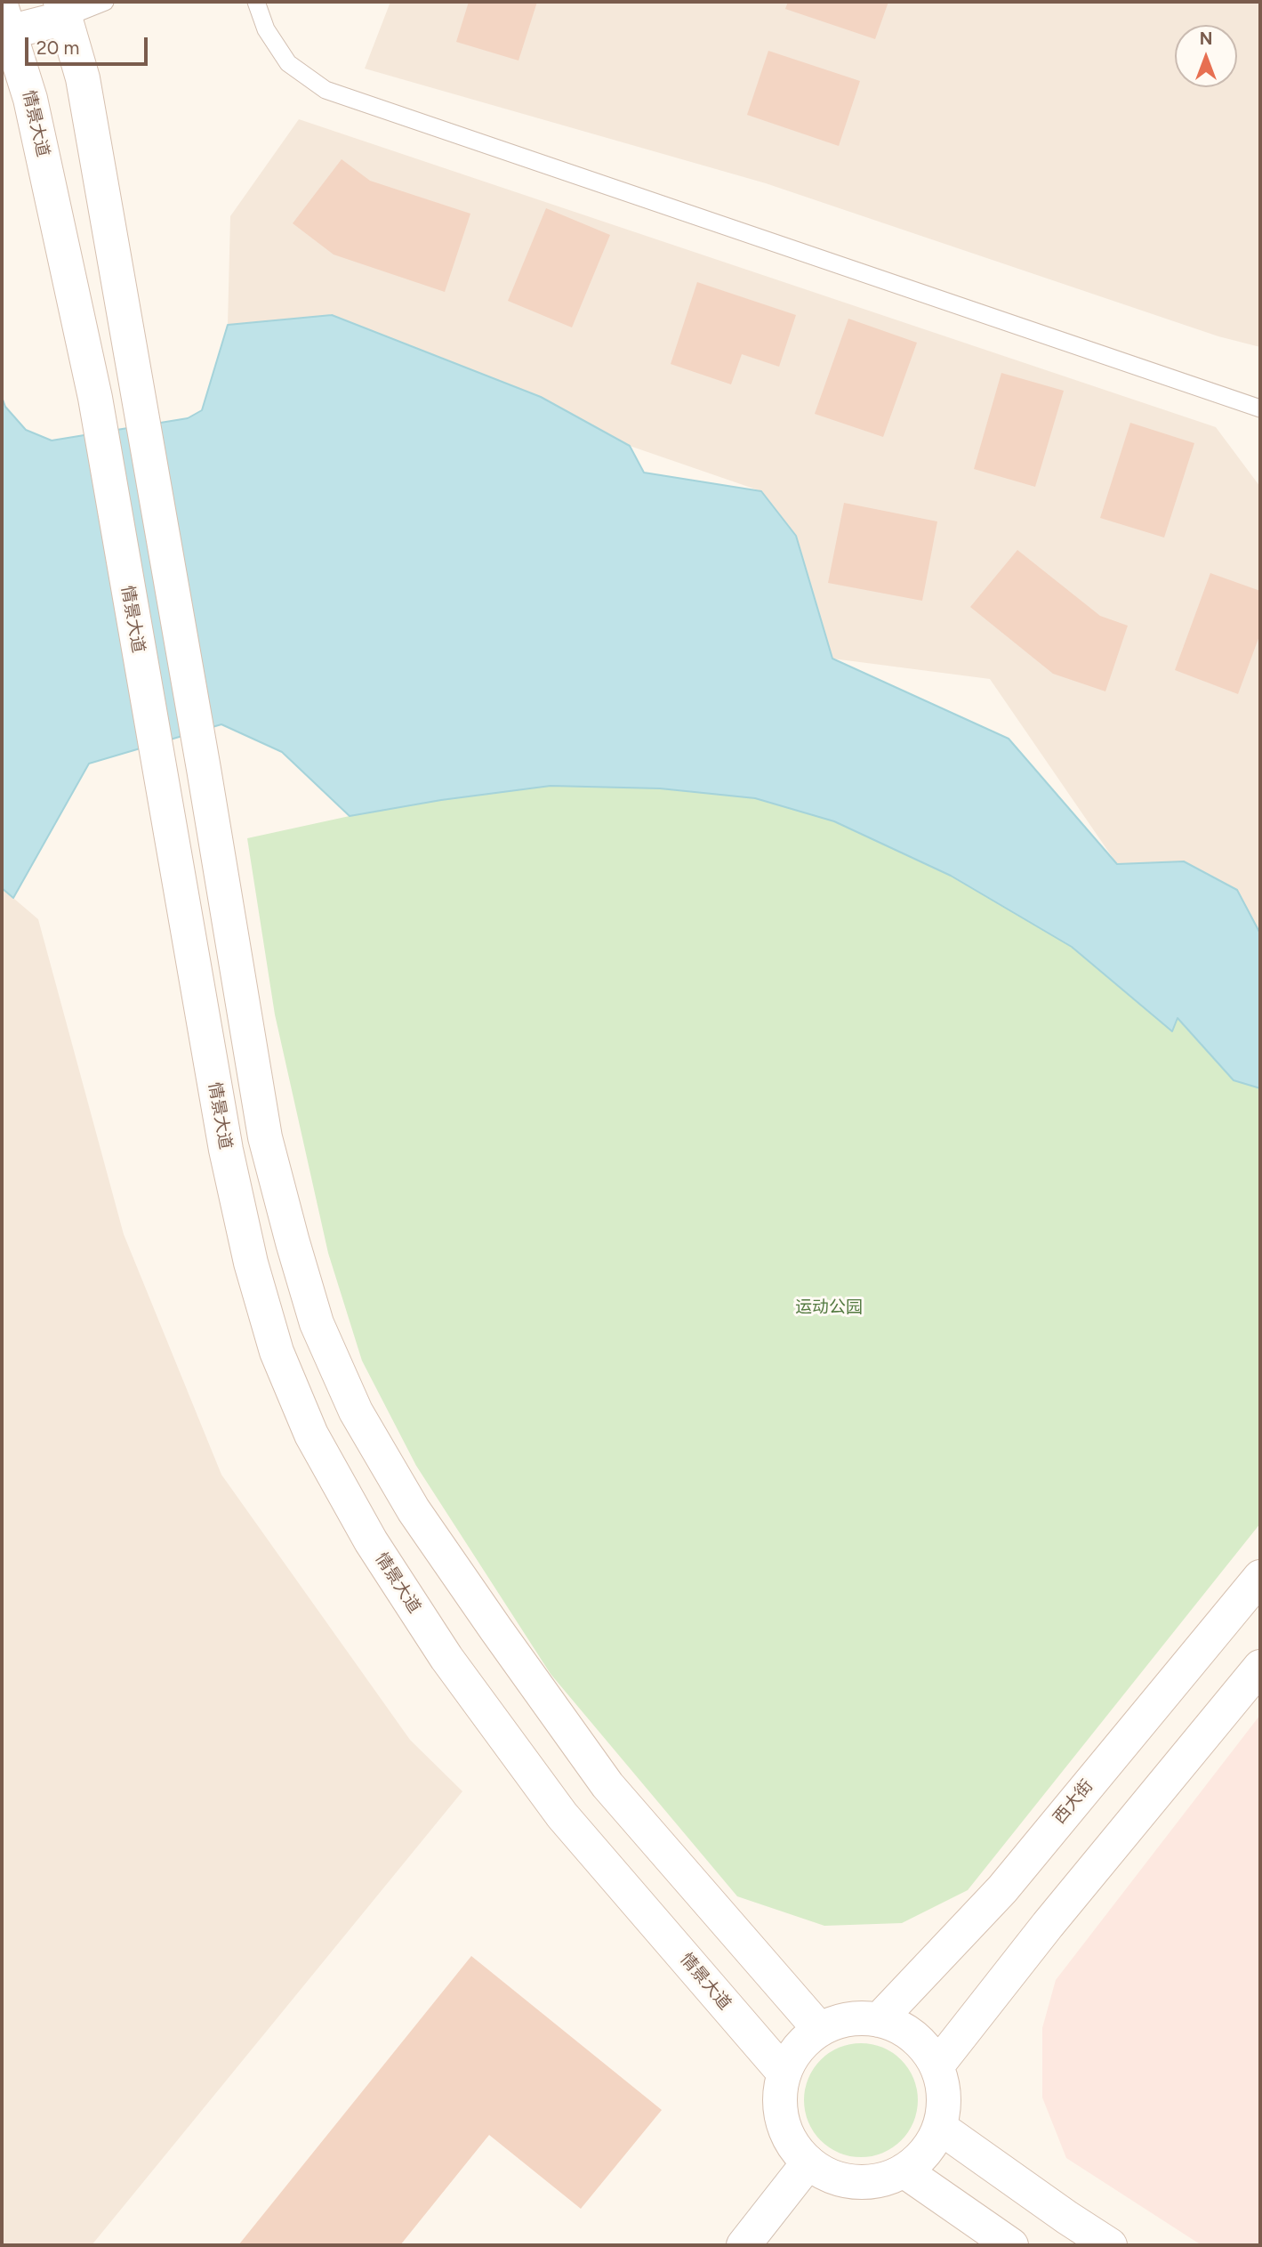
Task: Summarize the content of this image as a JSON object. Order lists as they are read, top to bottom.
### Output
{
  "streets": {
    "street": ["情景大道", "西大街"]
  },
  "crossings": [
    ["情景大道", "西大街"]
  ],
  "parks": ["运动公园"],
  "scale_bar": "20 m",
  "north": "top"
}
